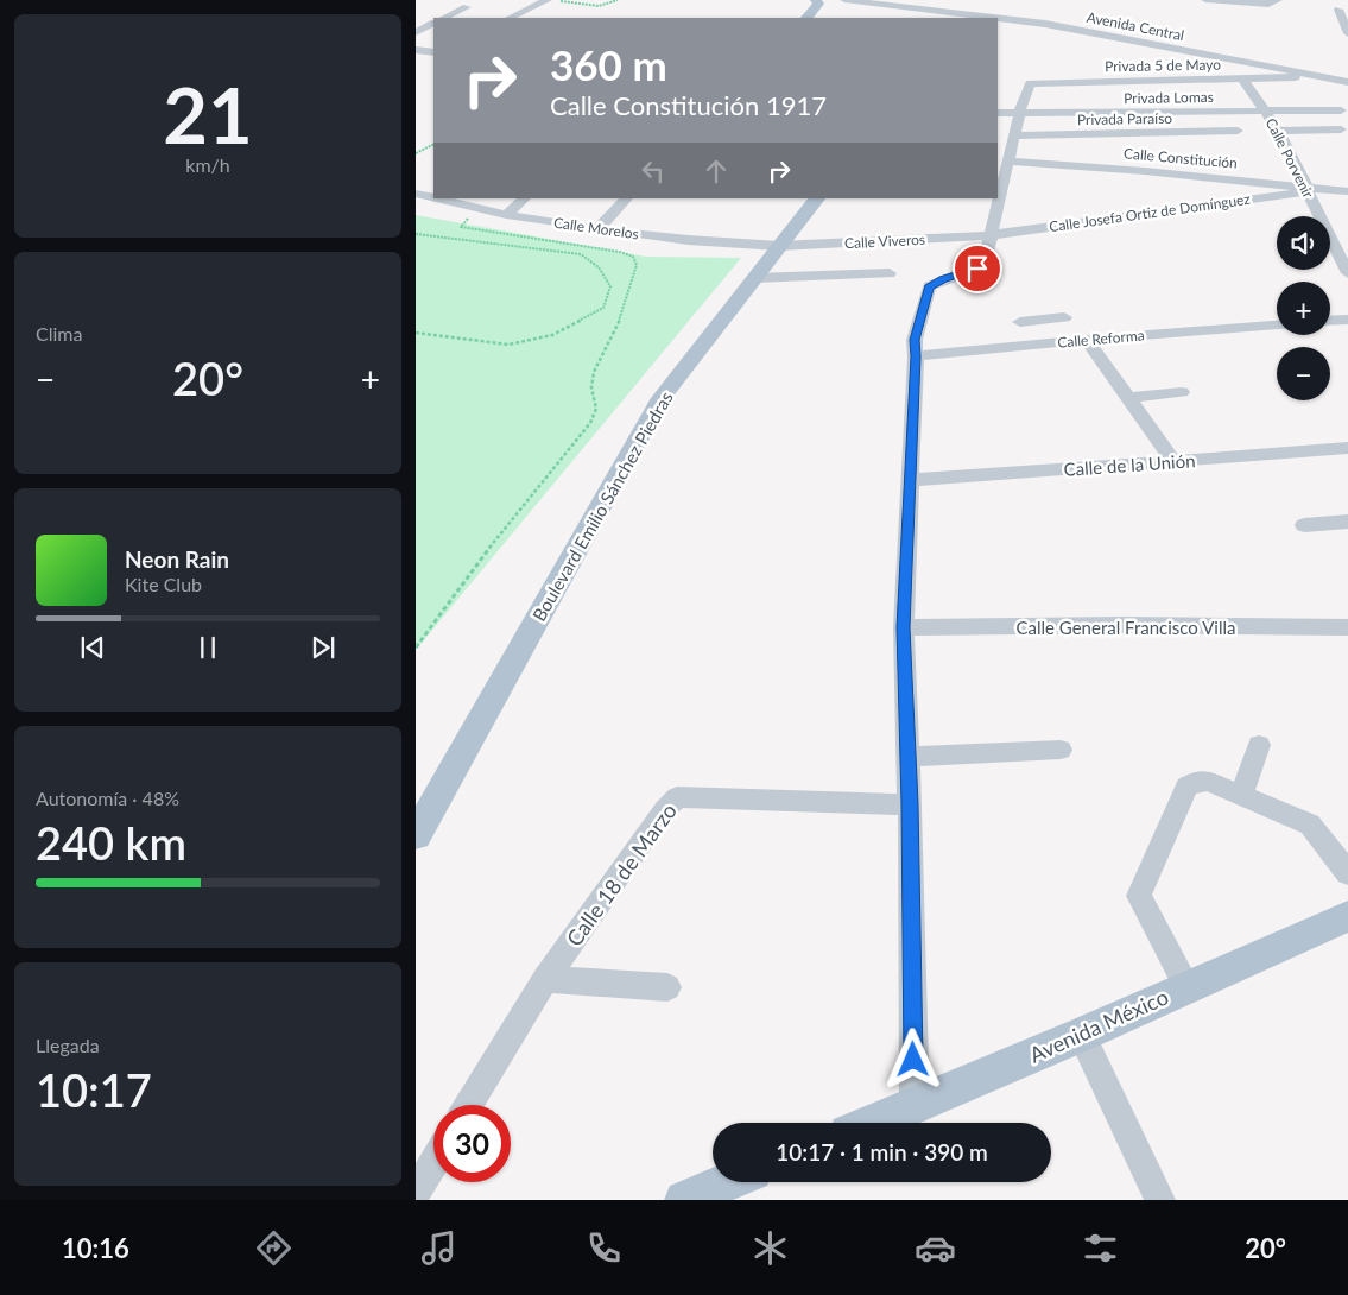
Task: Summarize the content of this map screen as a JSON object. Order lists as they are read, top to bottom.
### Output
{
  "streets": {
    "main road": ["Boulevard Emilio Sánchez Piedras", "Avenida México"],
    "street": [
      "Avenida Central",
      "Privada 5 de Mayo",
      "Privada Lomas",
      "Privada Paraíso",
      "Calle Constitución",
      "Calle Porvenir",
      "Calle Josefa Ortiz de Domínguez",
      "Calle Morelos",
      "Calle Viveros",
      "Calle Reforma",
      "Calle de la Unión",
      "Calle General Francisco Villa",
      "Calle 18 de Marzo"
    ]
  },
  "crossings": [
    ["Privada 5 de Mayo", "Privada Lomas"],
    ["Privada 5 de Mayo", "Calle Porvenir"],
    ["Privada Lomas", "Calle Porvenir"],
    ["Calle Constitución", "Calle Porvenir"],
    ["Calle Constitución", "Calle Josefa Ortiz de Domínguez"],
    ["Calle Porvenir", "Calle Josefa Ortiz de Domínguez"],
    ["Calle Josefa Ortiz de Domínguez", "Calle Viveros"],
    ["Calle Morelos", "Calle Viveros"],
    ["Calle Morelos", "Boulevard Emilio Sánchez Piedras"],
    ["Calle Viveros", "Boulevard Emilio Sánchez Piedras"]
  ],
  "page": {
    "tile": [
      ["21", "km/h"],
      "Clima",
      ["Autonomía · 48%", "240 km"],
      ["Llegada", "10:17"]
    ],
    "turn": ["360 m", "Calle Constitución 1917"],
    "map_buttons": ["+", "−"],
    "heat": ["−", "20°", "+"],
    "song": ["Neon Rain", "Kite Club"],
    "limit": "30",
    "trip": "10:17 · 1 min · 390 m",
    "tabs": ["10:16", "20°"]
  }
}
